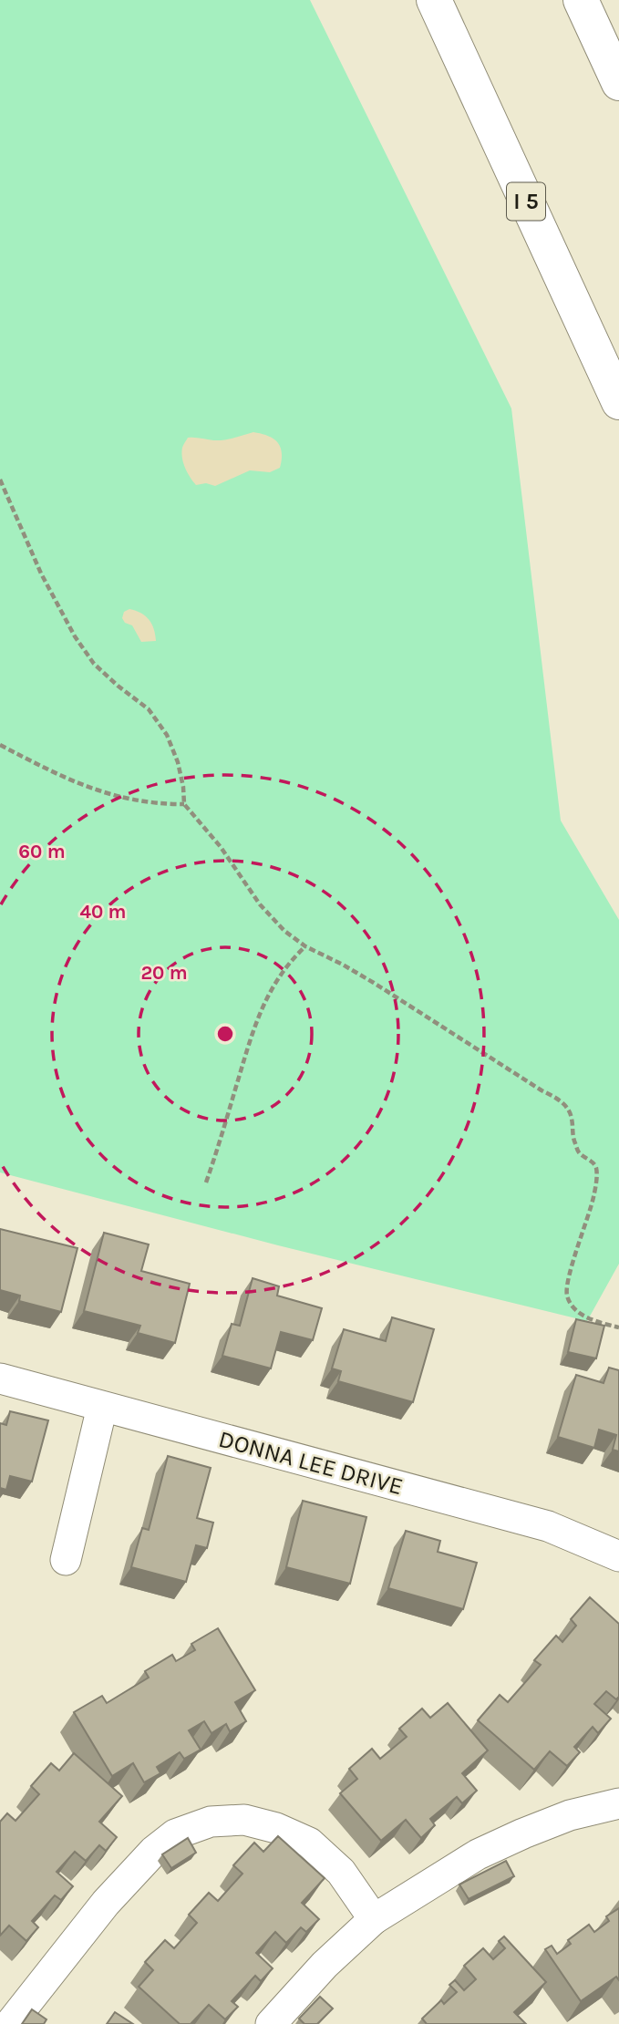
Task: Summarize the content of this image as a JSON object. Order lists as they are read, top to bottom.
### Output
{
  "streets": {
    "highway": ["I 5"],
    "street": ["DONNA LEE DRIVE"]
  },
  "rings": ["60 m", "40 m", "20 m"]
}
